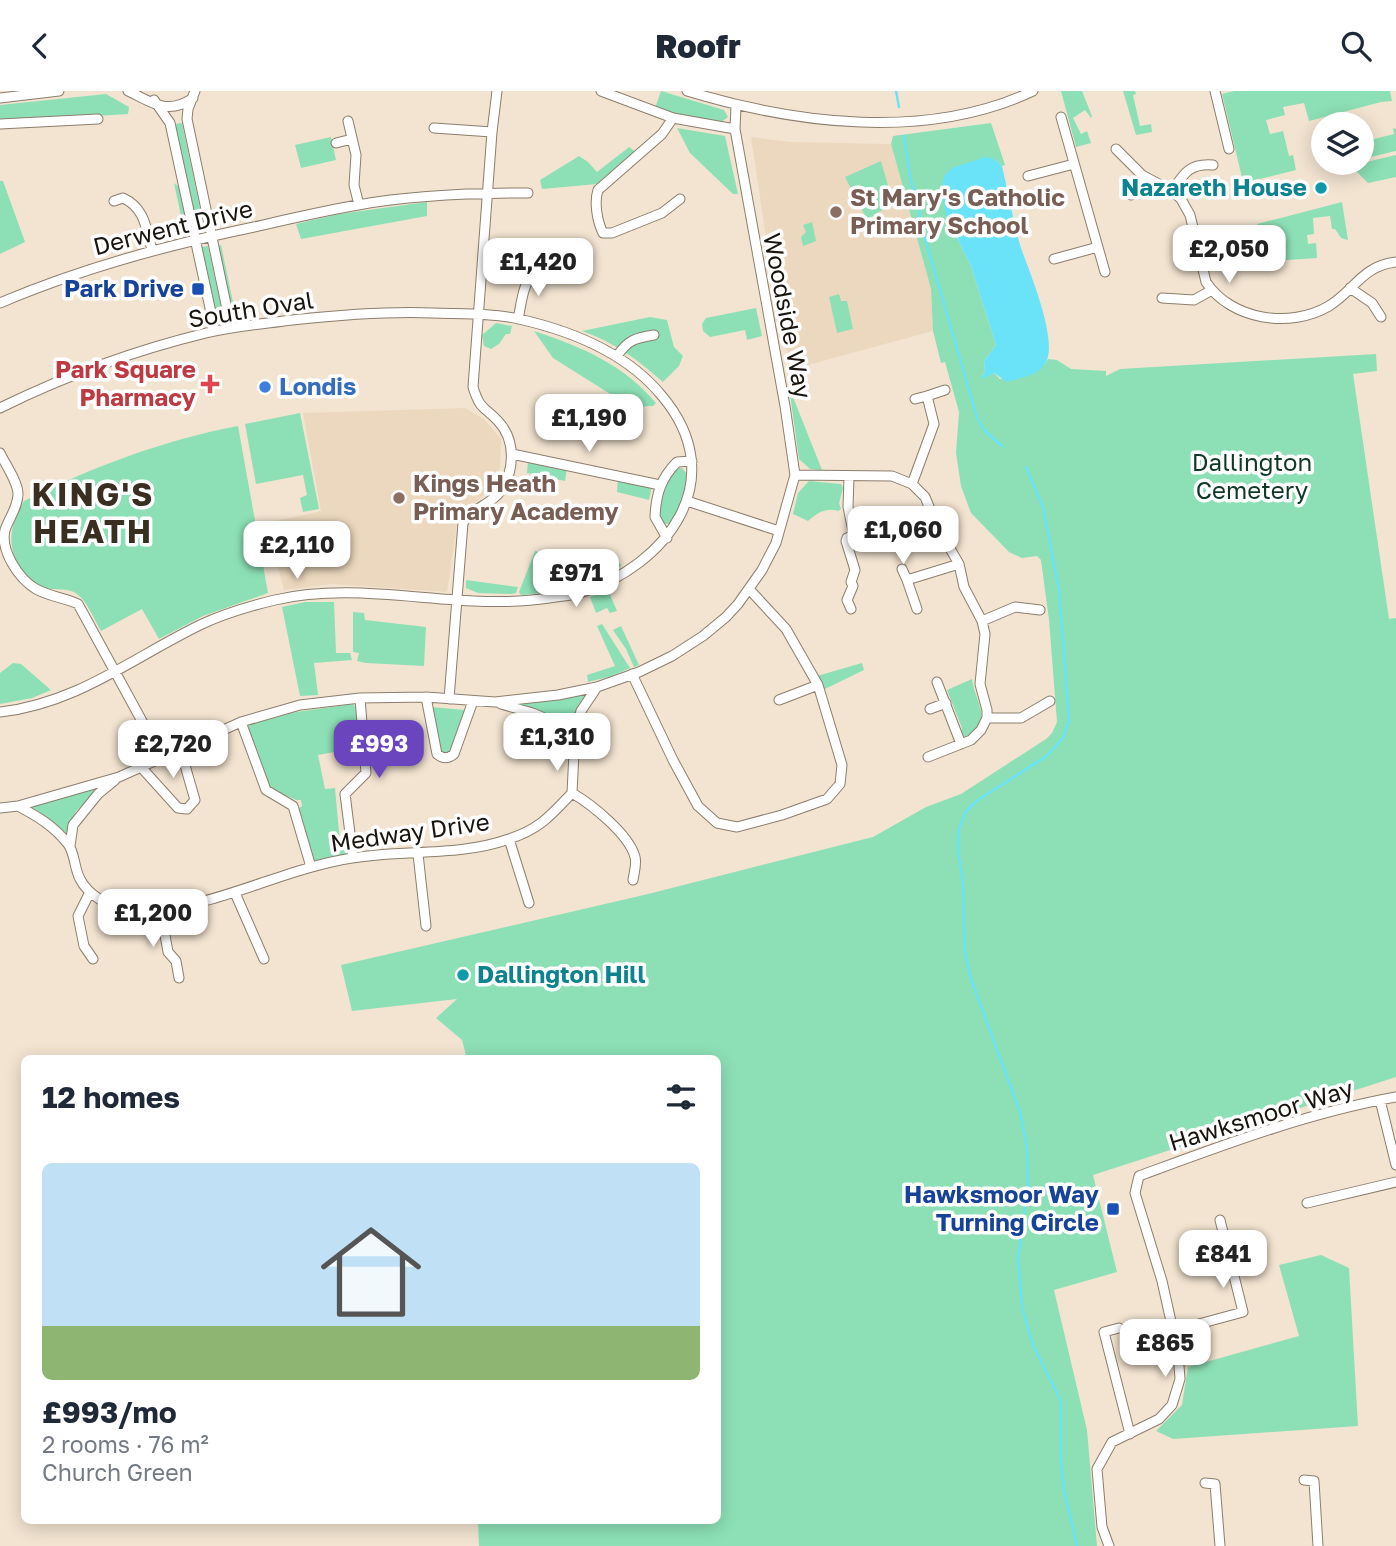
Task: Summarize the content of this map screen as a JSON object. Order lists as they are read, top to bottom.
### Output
{
  "streets": {
    "street": [
      "Derwent Drive",
      "South Oval",
      "Woodside Way",
      "Medway Drive",
      "Hawksmoor Way"
    ]
  },
  "districts": ["KING'S HEATH"],
  "parks": ["Dallington Cemetery"],
  "places": {
    "other": [
      "Nazareth House",
      "St Mary's Catholic Primary School",
      "Londis",
      "Kings Heath Primary Academy",
      "Dallington Hill"
    ],
    "transit": ["Park Drive", "Hawksmoor Way Turning Circle"],
    "health": ["Park Square Pharmacy"]
  },
  "page": {
    "header": "Roofr",
    "price": [
      "£2,050",
      "£1,420",
      "£1,190",
      "£1,060",
      "£2,110",
      "£971",
      "£1,310",
      "£2,720",
      "£993",
      "£1,200",
      "£841",
      "£865"
    ],
    "heading": "12 homes",
    "list": [
      {
        "name": "£993/mo",
        "note": "2 rooms · 76 m² · Church Green"
      }
    ]
  }
}
